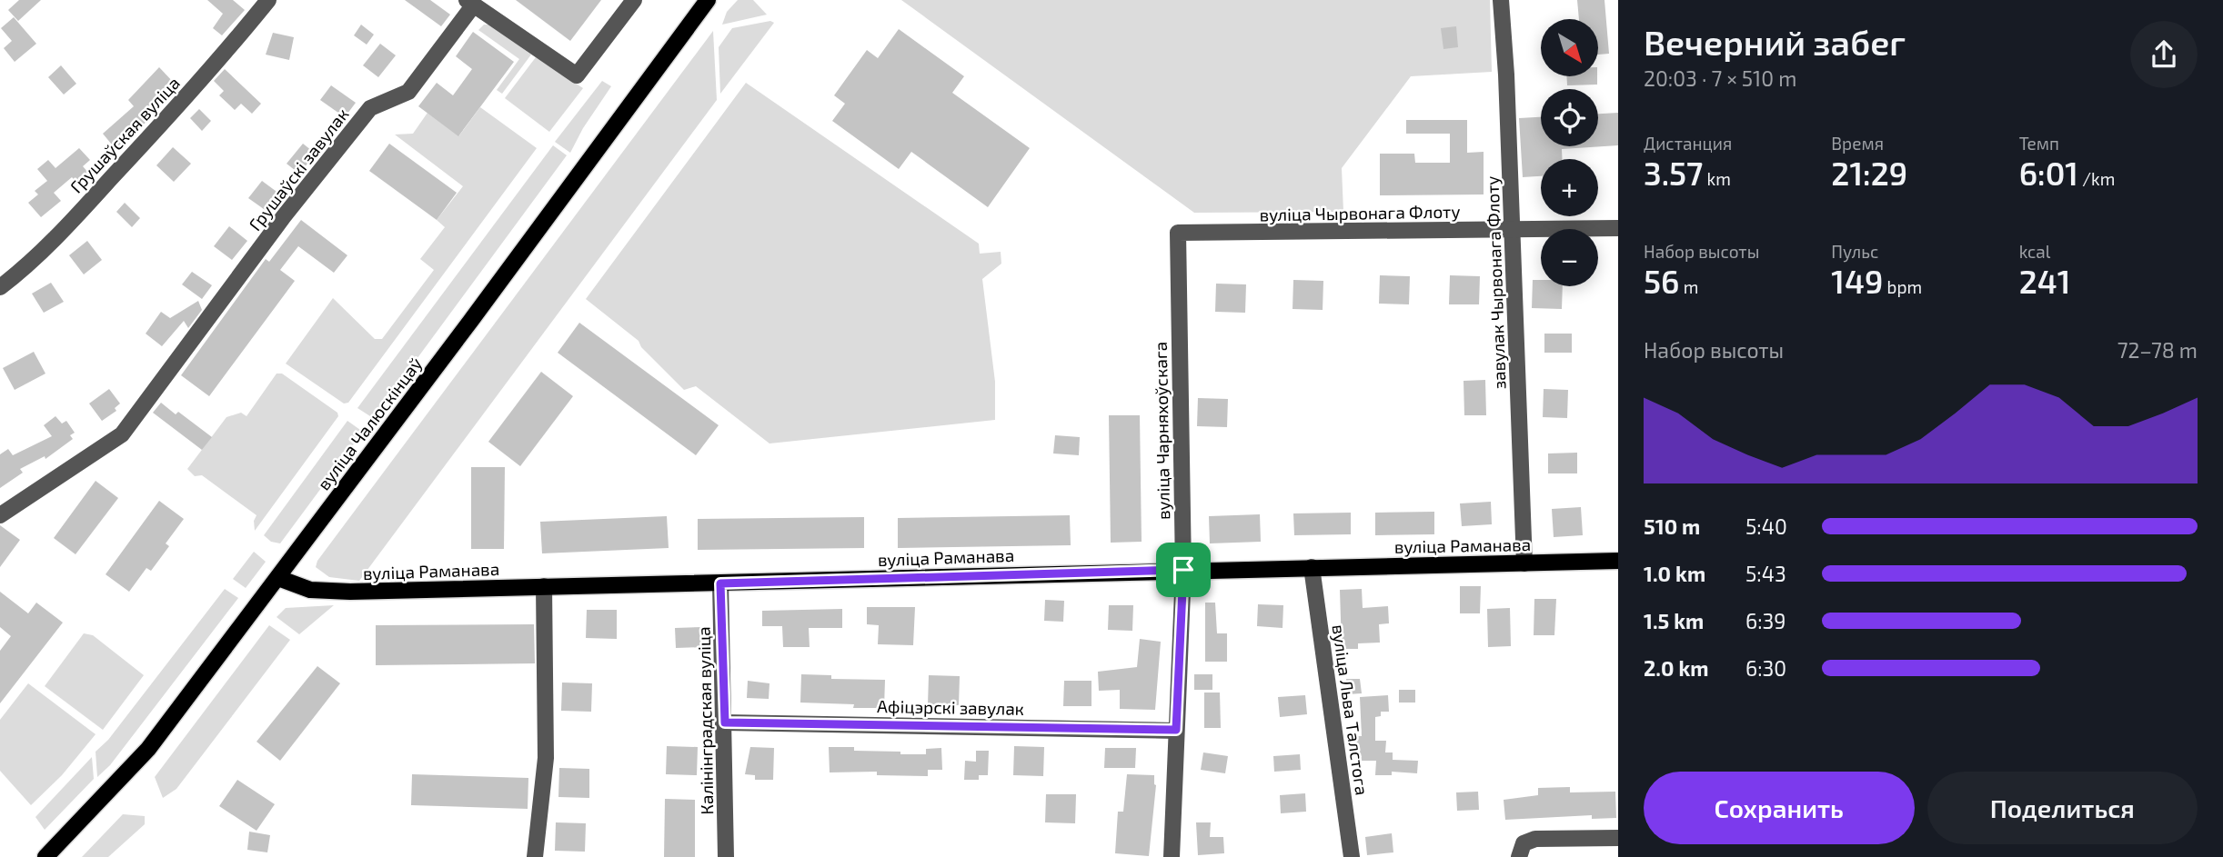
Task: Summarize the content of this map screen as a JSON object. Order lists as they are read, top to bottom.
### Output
{
  "streets": {
    "main road": ["вуліца Чалюскінцаў", "вуліца Раманава"],
    "street": [
      "Грушаўская вуліца",
      "Грушаўскі завулак",
      "вуліца Чырвонага Флоту",
      "завулак Чырвонага Флоту",
      "вуліца Чарняхоўскага",
      "Афіцэрскі завулак",
      "вуліца Льва Талстога",
      "Калінінградская вуліца"
    ]
  },
  "crossings": [
    ["вуліца Чырвонага Флоту", "завулак Чырвонага Флоту"],
    ["вуліца Чырвонага Флоту", "вуліца Чарняхоўскага"],
    ["завулак Чырвонага Флоту", "вуліца Раманава"],
    ["вуліца Чалюскінцаў", "вуліца Раманава"],
    ["вуліца Чарняхоўскага", "вуліца Раманава"],
    ["вуліца Чарняхоўскага", "Афіцэрскі завулак"],
    ["вуліца Раманава", "вуліца Льва Талстога"],
    ["вуліца Раманава", "Калінінградская вуліца"],
    ["Афіцэрскі завулак", "Калінінградская вуліца"]
  ],
  "north": "bottom right",
  "page": {
    "heading": ["Вечерний забег", "20:03 · 7 × 510 m"],
    "map_buttons": ["+", "−"],
    "stats": [
      ["Дистанция", "3.57 km"],
      ["Время", "21:29"],
      ["Темп", "6:01 /km"],
      ["Набор высоты", "56 m"],
      ["Пульс", "149 bpm"],
      ["kcal", "241"]
    ],
    "chart": ["Набор высоты", "72–78 m"],
    "list": [
      {
        "name": "510 m",
        "note": "5:40"
      },
      {
        "name": "1.0 km",
        "note": "5:43"
      },
      {
        "name": "1.5 km",
        "note": "6:39"
      },
      {
        "name": "2.0 km",
        "note": "6:30"
      }
    ],
    "buttons": ["Сохранить", "Поделиться"]
  }
}
